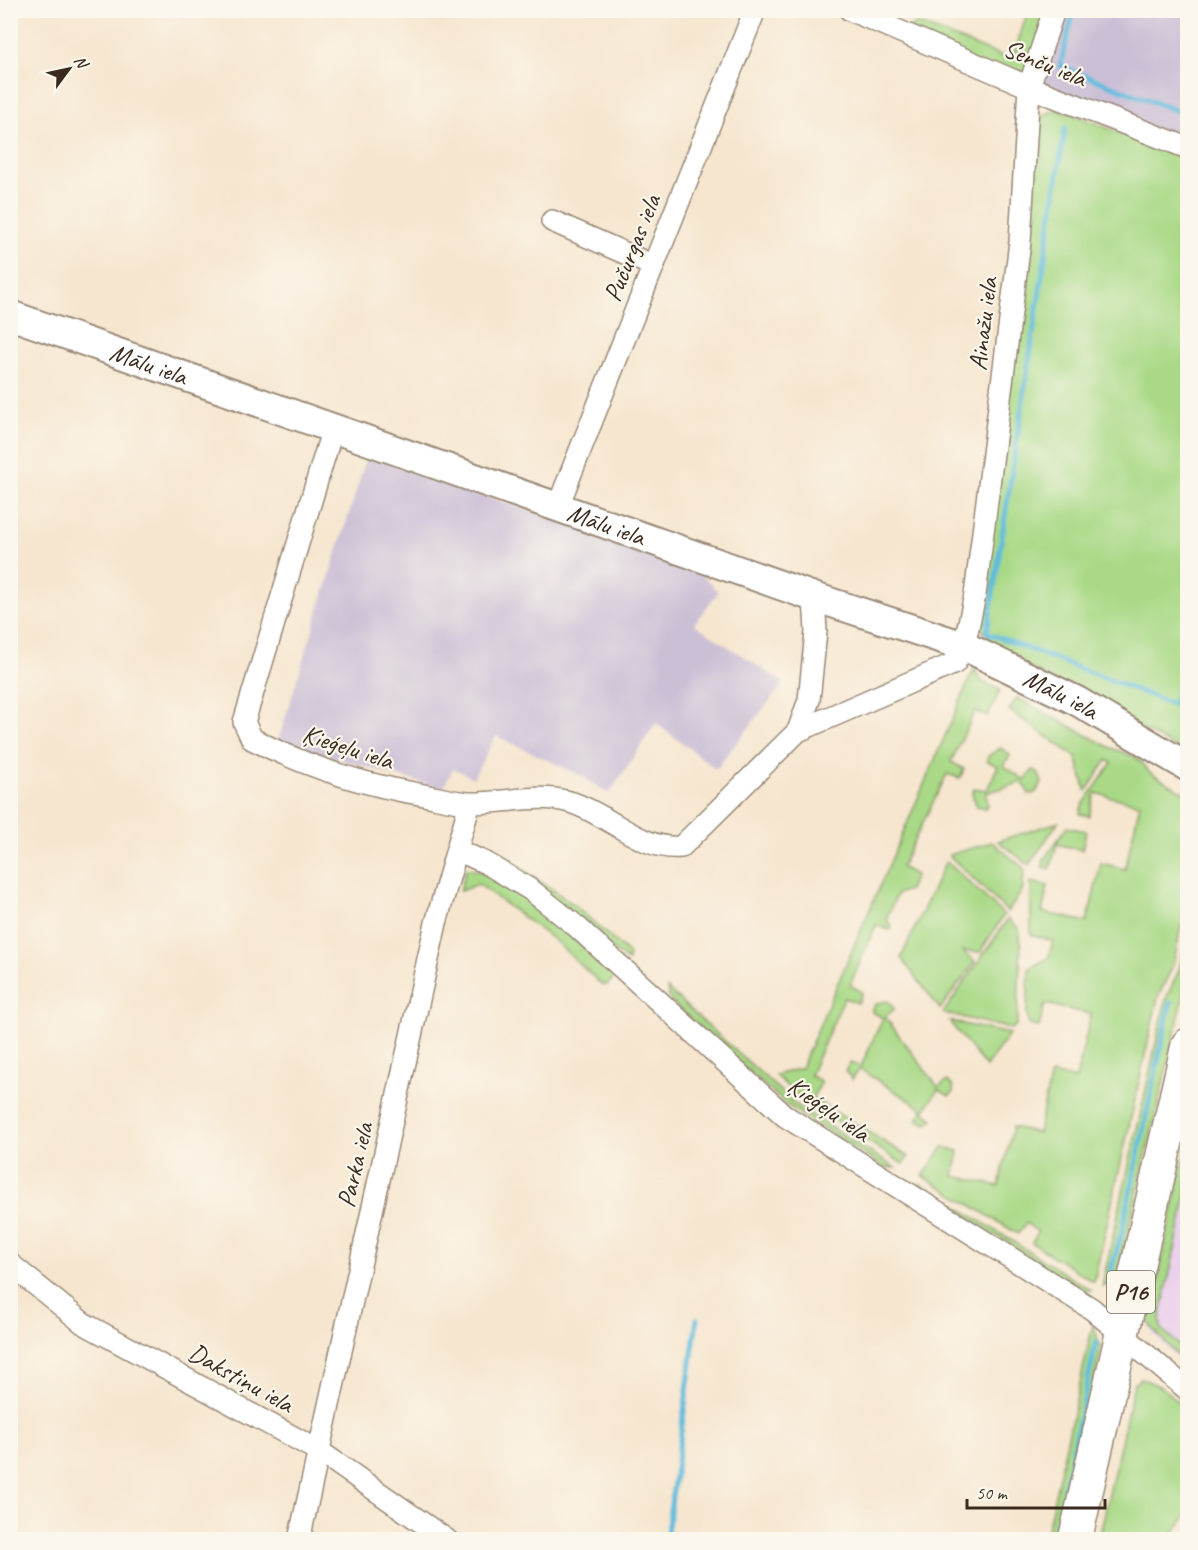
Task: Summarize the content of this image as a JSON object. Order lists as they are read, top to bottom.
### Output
{
  "streets": {
    "main road": ["P16"],
    "street": [
      "Senču iela",
      "Pučurgas iela",
      "Ainažu iela",
      "Mālu iela",
      "Ķieģeļu iela",
      "Parka iela",
      "Dakstiņu iela"
    ]
  },
  "crossings": [
    ["Senču iela", "Ainažu iela"],
    ["Pučurgas iela", "Mālu iela"],
    ["Ainažu iela", "Mālu iela"],
    ["Mālu iela", "Ķieģeļu iela"],
    ["Ķieģeļu iela", "Parka iela"],
    ["Ķieģeļu iela", "P16"],
    ["Parka iela", "Dakstiņu iela"]
  ],
  "scale_bar": "50 m",
  "north": "top right"
}
